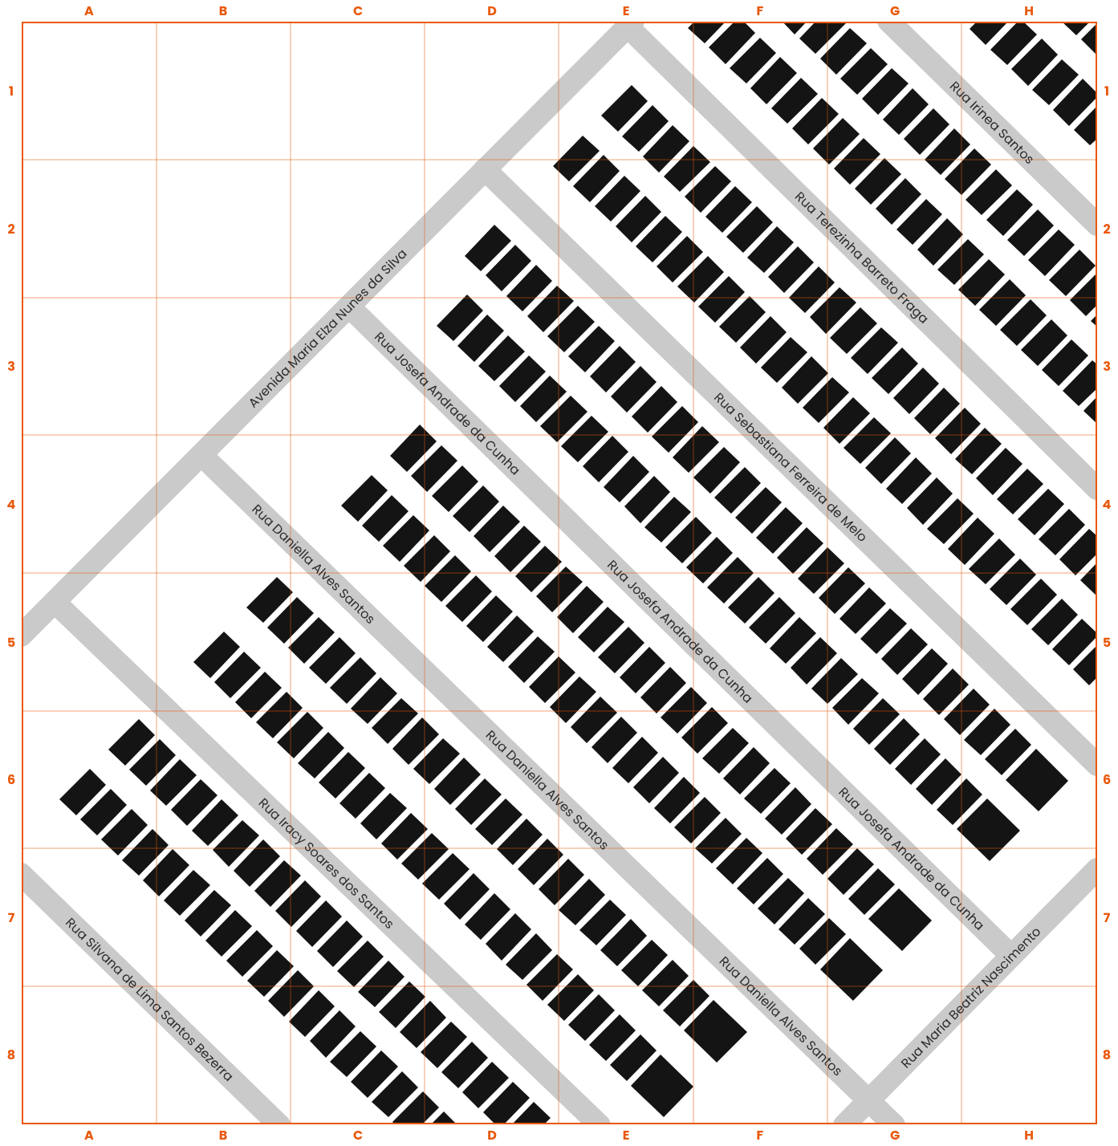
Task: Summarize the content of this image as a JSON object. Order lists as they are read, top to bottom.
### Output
{
  "streets": {
    "street": [
      "Rua Irinea Santos",
      "Rua Terezinha Barreto Fraga",
      "Avenida Maria Elza Nunes da Silva",
      "Rua Josefa Andrade da Cunha",
      "Rua Sebastiana Ferreira de Melo",
      "Rua Daniella Alves Santos",
      "Rua Iracy Soares dos Santos",
      "Rua Maria Beatriz Nascimento",
      "Rua Silvana de Lima Santos Bezerra"
    ]
  },
  "crossings": [
    ["Rua Terezinha Barreto Fraga", "Avenida Maria Elza Nunes da Silva"],
    ["Avenida Maria Elza Nunes da Silva", "Rua Josefa Andrade da Cunha"],
    ["Avenida Maria Elza Nunes da Silva", "Rua Sebastiana Ferreira de Melo"],
    ["Avenida Maria Elza Nunes da Silva", "Rua Daniella Alves Santos"],
    ["Avenida Maria Elza Nunes da Silva", "Rua Iracy Soares dos Santos"],
    ["Rua Josefa Andrade da Cunha", "Rua Maria Beatriz Nascimento"],
    ["Rua Daniella Alves Santos", "Rua Maria Beatriz Nascimento"]
  ],
  "grid": {
    "columns": [
      "A",
      "B",
      "C",
      "D",
      "E",
      "F",
      "G",
      "H"
    ],
    "rows": [
      "1",
      "2",
      "3",
      "4",
      "5",
      "6",
      "7",
      "8"
    ]
  }
}
